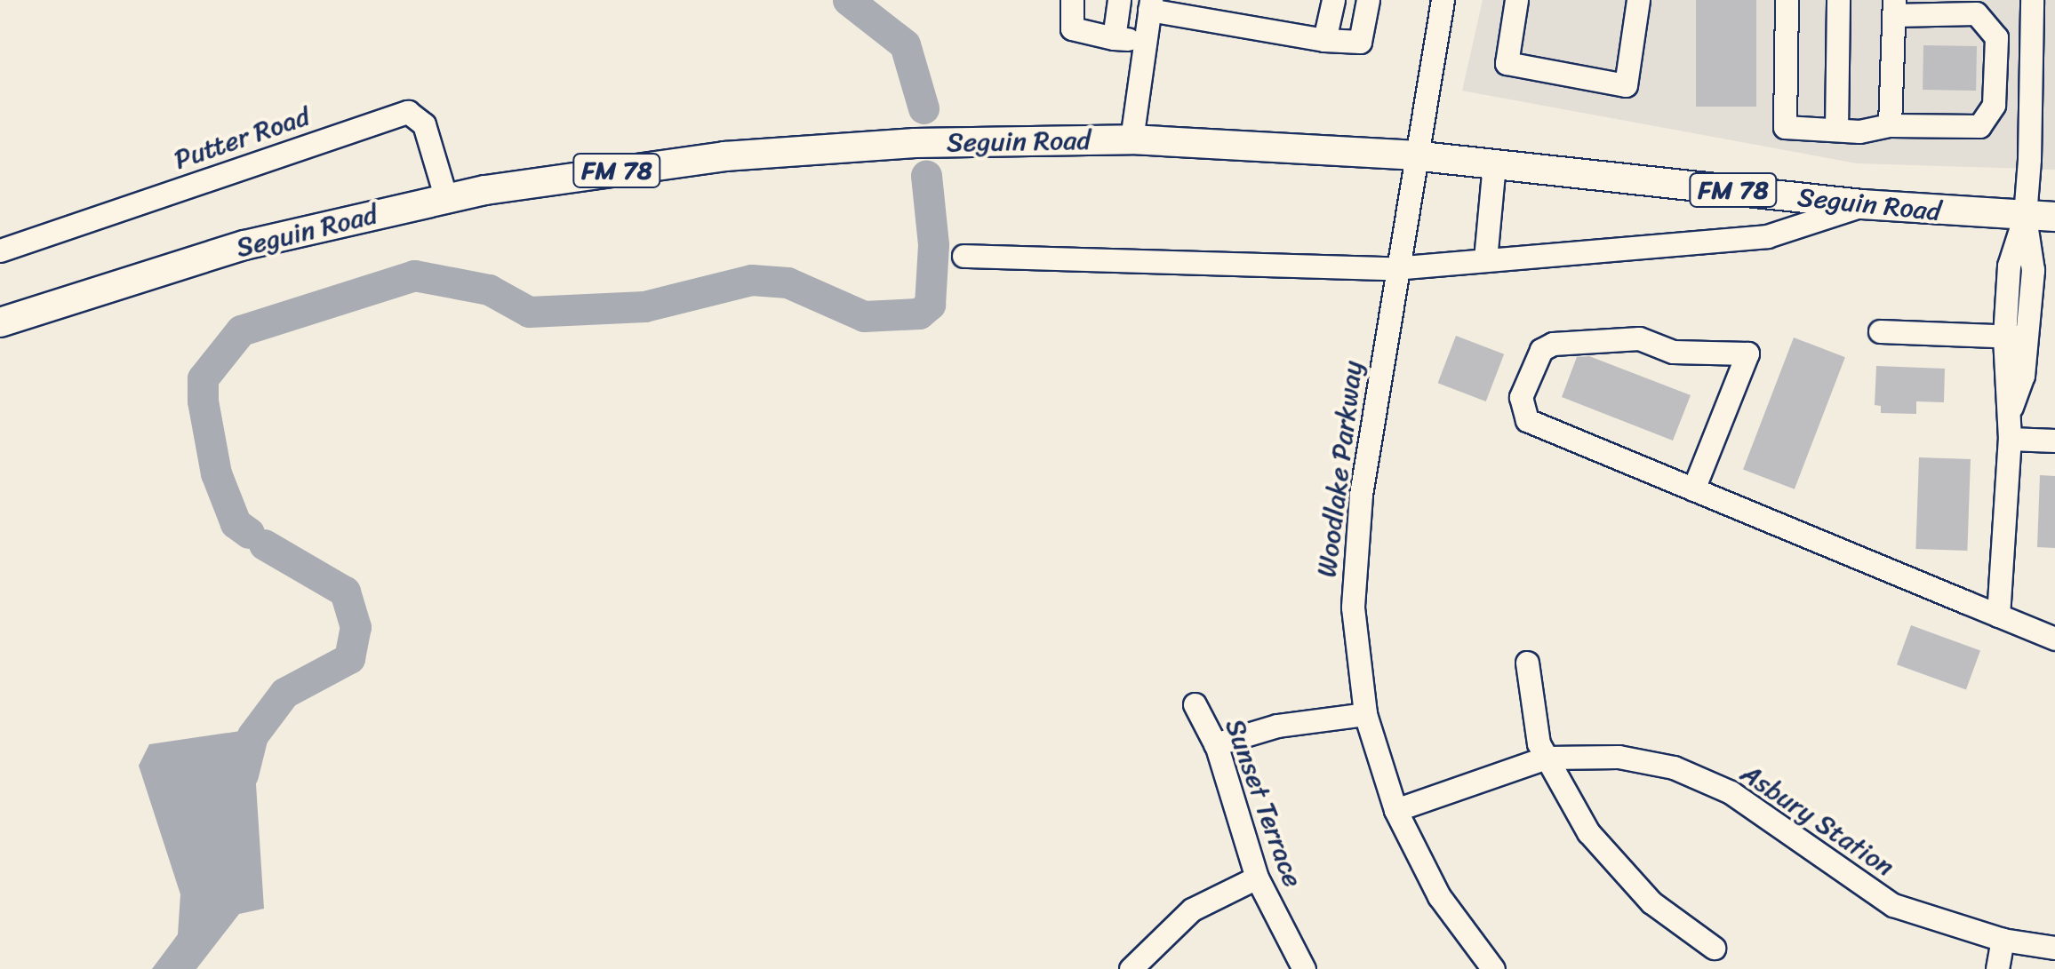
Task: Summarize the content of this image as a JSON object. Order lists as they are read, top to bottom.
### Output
{
  "streets": {
    "main road": ["Seguin Road", "FM 78"],
    "street": [
      "Putter Road",
      "Woodlake Parkway",
      "Sunset Terrace",
      "Asbury Station"
    ]
  },
  "crossings": [
    ["Putter Road", "Seguin Road"],
    ["Seguin Road", "Woodlake Parkway"],
    ["Woodlake Parkway", "Asbury Station"]
  ]
}
